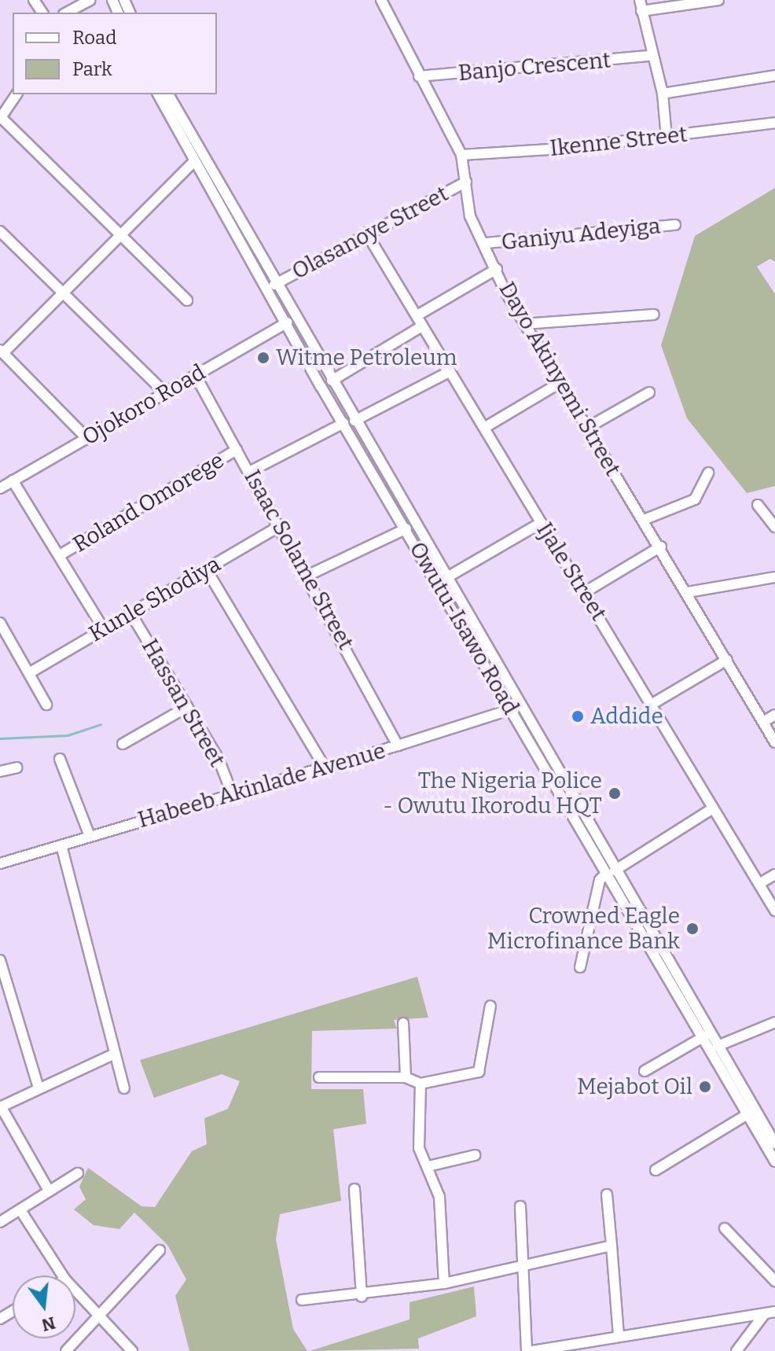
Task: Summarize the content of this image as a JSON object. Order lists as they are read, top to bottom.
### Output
{
  "streets": {
    "street": [
      "Banjo Crescent",
      "Ikenne Street",
      "Olasanoye Street",
      "Ganiyu Adeyiga",
      "Dayo Akinyemi Street",
      "Ojokoro Road",
      "Roland Omorege",
      "Isaac Solame Street",
      "Ijale Street",
      "Kunle Shodiya",
      "Owutu-Isawo Road",
      "Hassan Street",
      "Habeeb Akinlade Avenue"
    ]
  },
  "crossings": [
    ["Banjo Crescent", "Dayo Akinyemi Street"],
    ["Ikenne Street", "Dayo Akinyemi Street"],
    ["Olasanoye Street", "Dayo Akinyemi Street"],
    ["Olasanoye Street", "Ijale Street"],
    ["Olasanoye Street", "Owutu-Isawo Road"],
    ["Ganiyu Adeyiga", "Dayo Akinyemi Street"],
    ["Ojokoro Road", "Isaac Solame Street"],
    ["Ojokoro Road", "Owutu-Isawo Road"],
    ["Roland Omorege", "Isaac Solame Street"],
    ["Isaac Solame Street", "Kunle Shodiya"],
    ["Isaac Solame Street", "Habeeb Akinlade Avenue"],
    ["Kunle Shodiya", "Hassan Street"],
    ["Owutu-Isawo Road", "Habeeb Akinlade Avenue"],
    ["Hassan Street", "Habeeb Akinlade Avenue"]
  ],
  "places": [
    "Witme Petroleum",
    "Addide",
    "The Nigeria Police - Owutu Ikorodu HQT",
    "Crowned Eagle Microfinance Bank",
    "Mejabot Oil"
  ],
  "legend": ["Road", "Park"],
  "north": "bottom"
}
